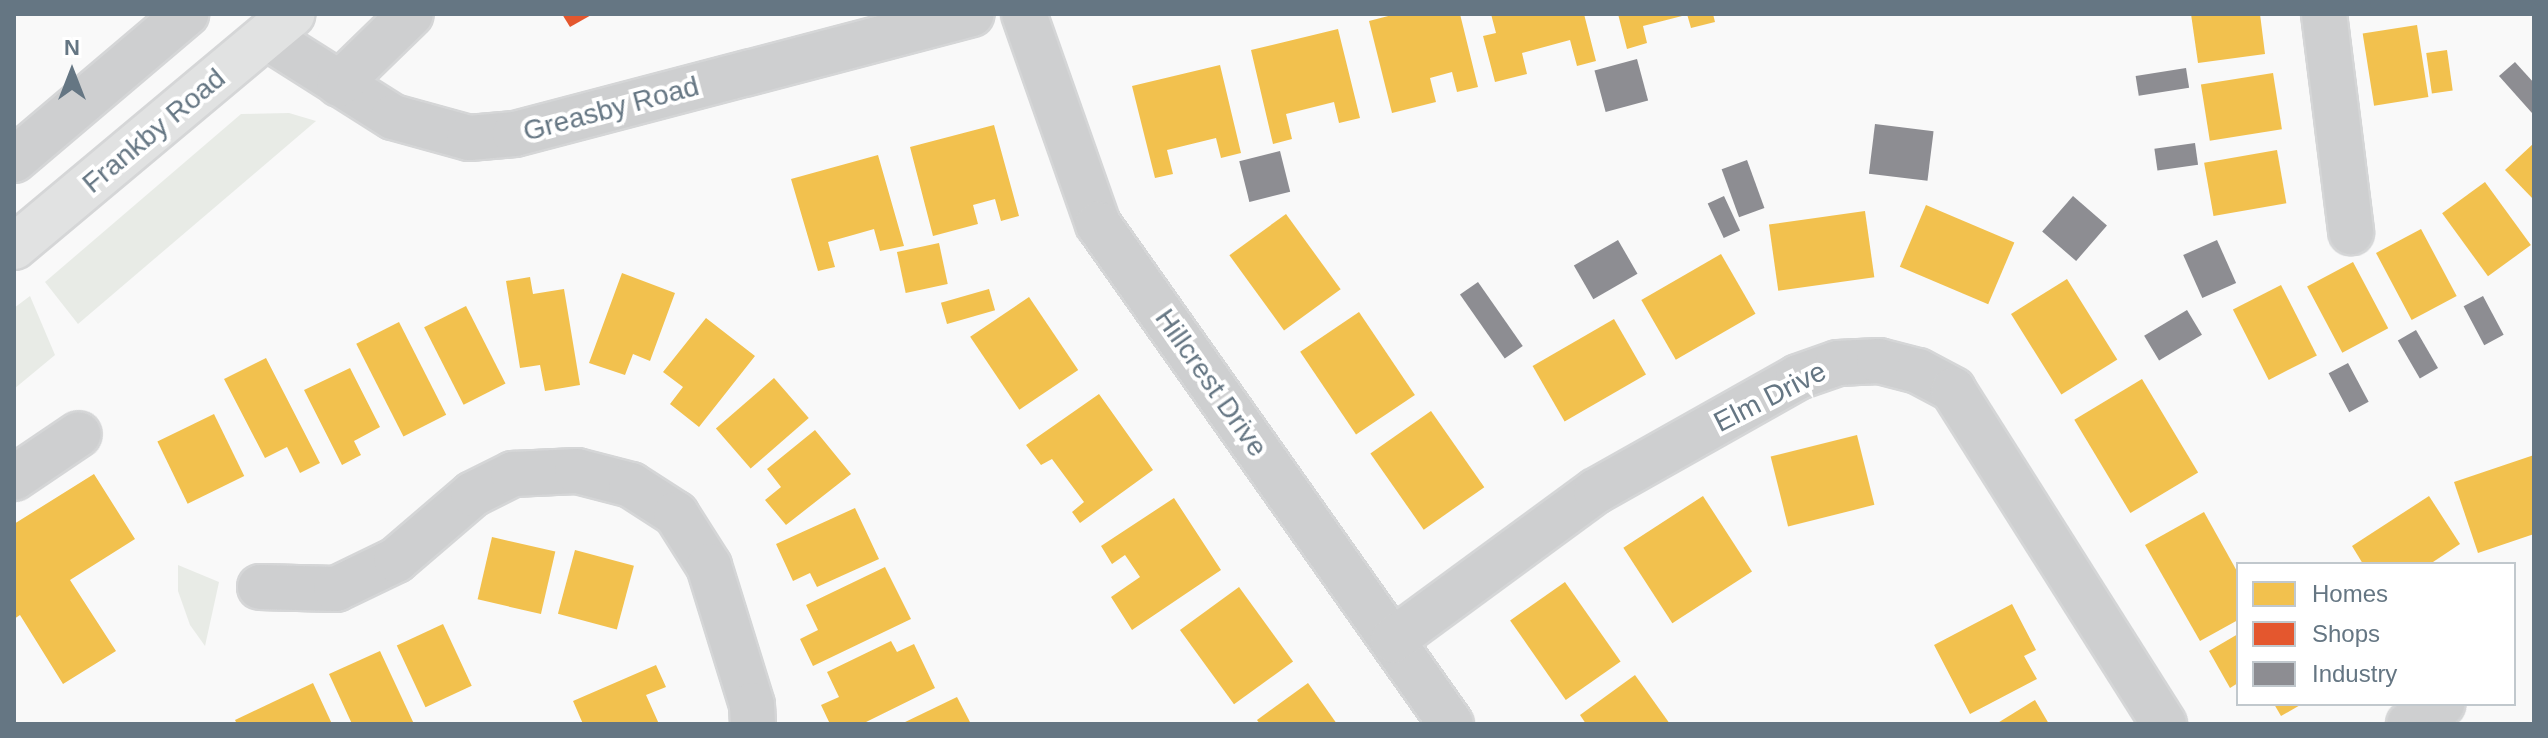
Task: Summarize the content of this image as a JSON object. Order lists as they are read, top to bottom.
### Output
{
  "streets": {
    "main road": ["Frankby Road"],
    "street": ["Greasby Road", "Hillcrest Drive", "Elm Drive"]
  },
  "crossings": [
    ["Greasby Road", "Frankby Road"],
    ["Hillcrest Drive", "Elm Drive"]
  ],
  "legend": ["Homes", "Shops", "Industry"],
  "north": "top"
}
